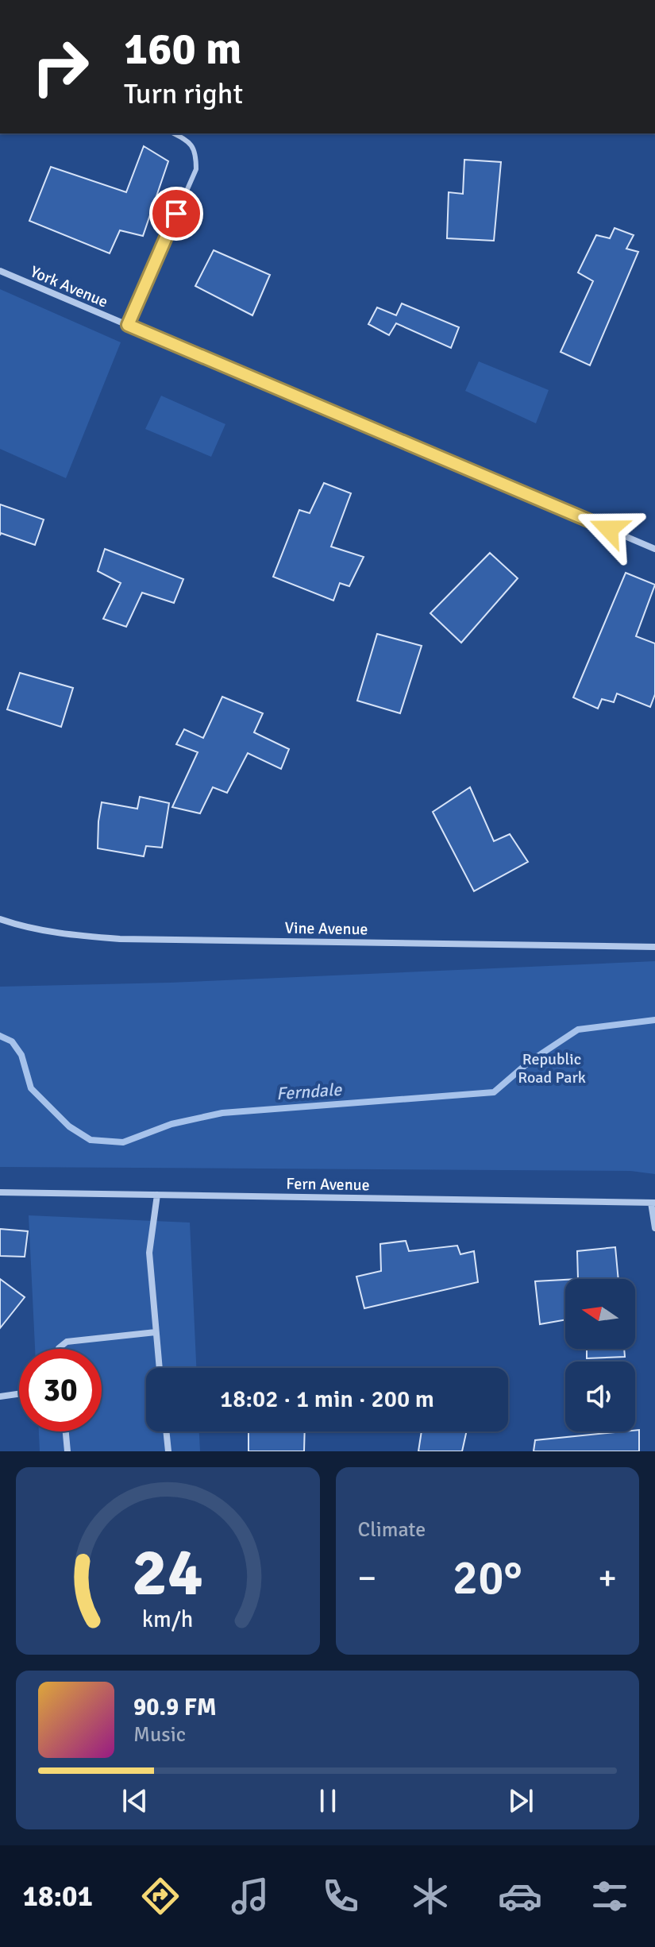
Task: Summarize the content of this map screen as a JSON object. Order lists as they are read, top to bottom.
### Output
{
  "streets": {
    "street": ["York Avenue", "Vine Avenue", "Fern Avenue"]
  },
  "water": ["Ferndale"],
  "parks": ["Republic Road Park"],
  "north": "left",
  "page": {
    "turn": ["160 m", "Turn right"],
    "limit": "30",
    "trip": "18:02 · 1 min · 200 m",
    "tile": "Climate",
    "heat": ["−", "20°", "+"],
    "song": ["90.9 FM", "Music"],
    "tabs": "18:01",
    "gauge": ["24", "km/h"]
  }
}
